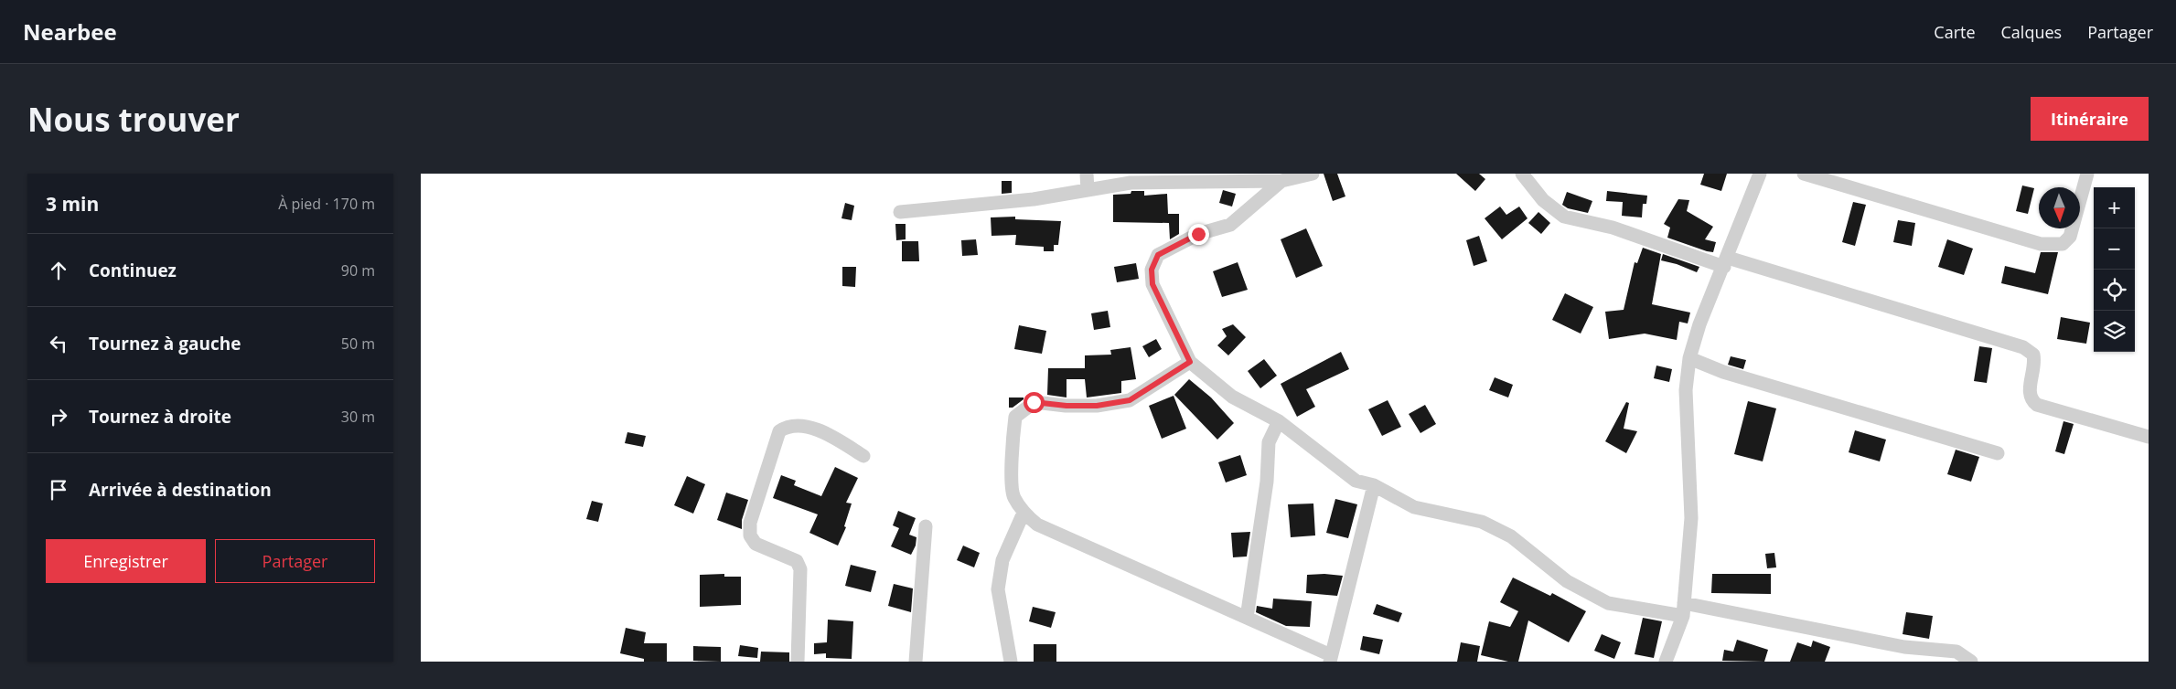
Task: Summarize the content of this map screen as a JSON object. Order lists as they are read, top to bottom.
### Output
{
  "north": "bottom",
  "page": {
    "header": "Nearbee",
    "nav": ["Carte", "Calques", "Partager"],
    "buttons": [
      "Itinéraire",
      ["Enregistrer", "Partager"]
    ],
    "title": "Nous trouver",
    "heading": ["3 min", "À pied · 170 m"],
    "map_buttons": ["+", "−"],
    "list": [
      ["Continuez", "90 m"],
      ["Tournez à gauche", "50 m"],
      ["Tournez à droite", "30 m"],
      "Arrivée à destination"
    ]
  }
}
